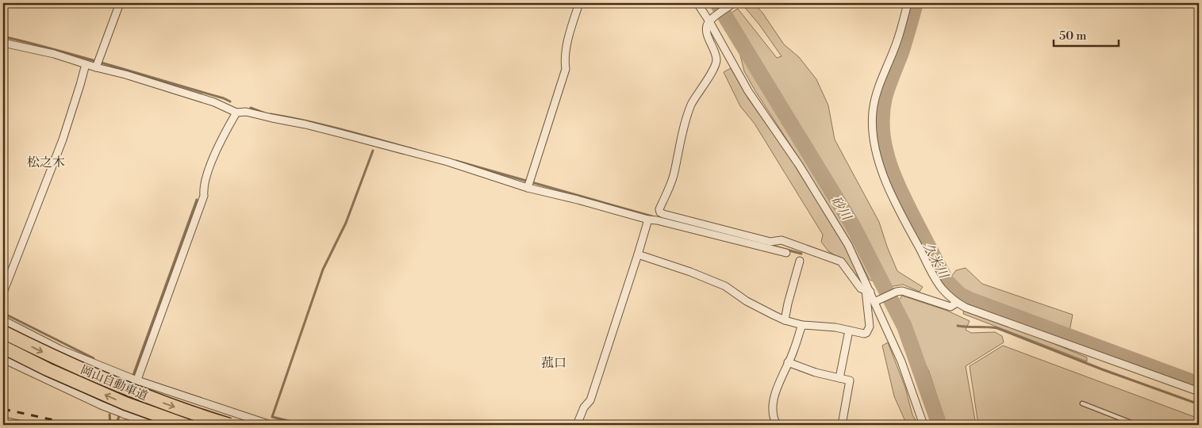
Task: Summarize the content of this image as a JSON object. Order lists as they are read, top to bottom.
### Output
{
  "streets": {
    "highway": ["岡山自動車道"]
  },
  "districts": ["松之木", "菰口"],
  "water": ["砂川", "久米川"],
  "scale_bar": "50 m"
}
